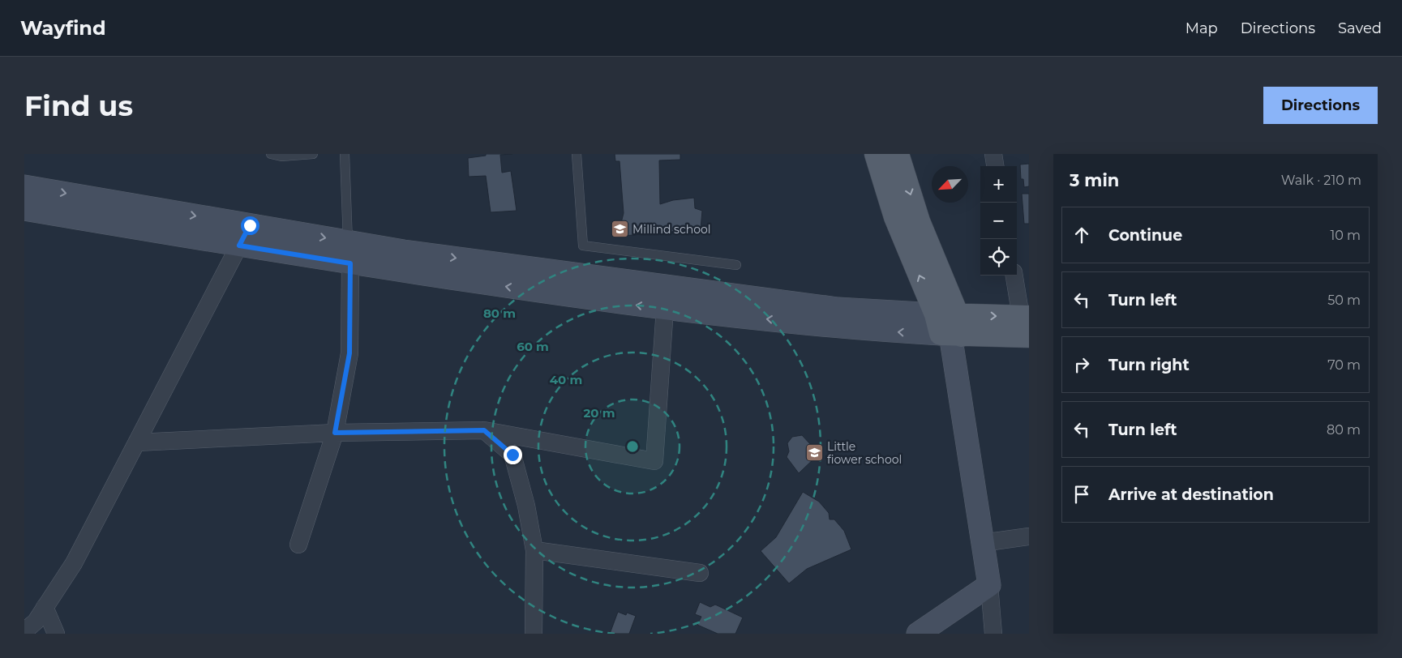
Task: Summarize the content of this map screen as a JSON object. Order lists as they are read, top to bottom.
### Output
{
  "places": {
    "school or university": ["Millind school", "Little fiower school"]
  },
  "north": "bottom left",
  "page": {
    "header": "Wayfind",
    "nav": ["Map", "Directions", "Saved"],
    "buttons": "Directions",
    "title": "Find us",
    "heading": ["3 min", "Walk · 210 m"],
    "map_buttons": ["+", "−"],
    "list": [
      ["Continue", "10 m"],
      ["Turn left", "50 m"],
      ["Turn right", "70 m"],
      ["Turn left", "80 m"],
      "Arrive at destination"
    ]
  },
  "rings": [
    "80 m",
    "60 m",
    "40 m",
    "20 m"
  ]
}
